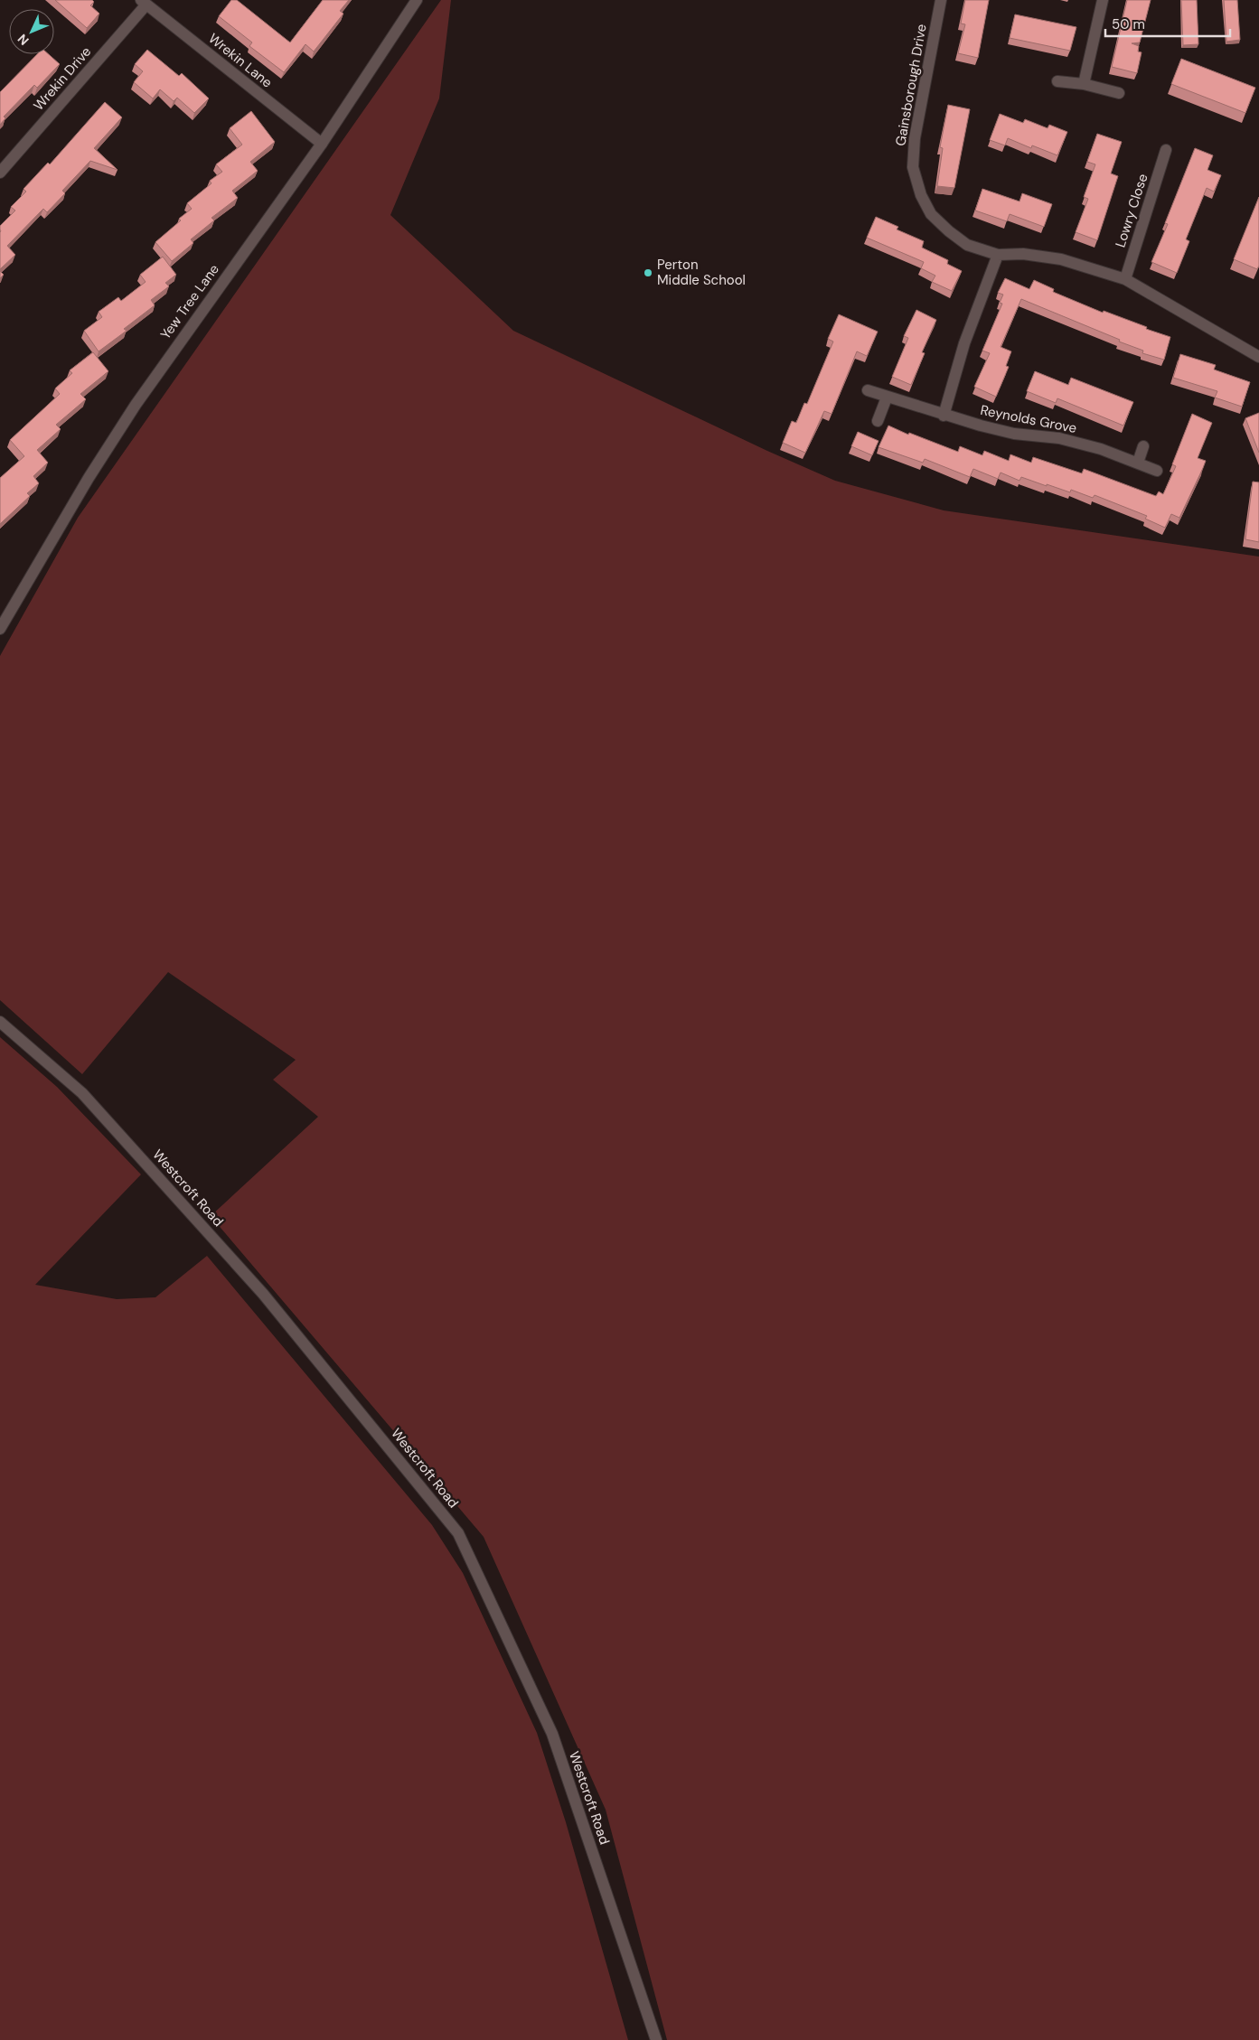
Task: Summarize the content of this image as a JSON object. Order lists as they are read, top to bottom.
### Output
{
  "streets": {
    "street": [
      "Wrekin Lane",
      "Wrekin Drive",
      "Gainsborough Drive",
      "Lowry Close",
      "Yew Tree Lane",
      "Reynolds Grove",
      "Westcroft Road"
    ]
  },
  "crossings": [
    ["Wrekin Lane", "Wrekin Drive"],
    ["Wrekin Lane", "Yew Tree Lane"],
    ["Gainsborough Drive", "Lowry Close"]
  ],
  "places": ["Perton Middle School"],
  "scale_bar": "50 m",
  "north": "bottom left"
}
